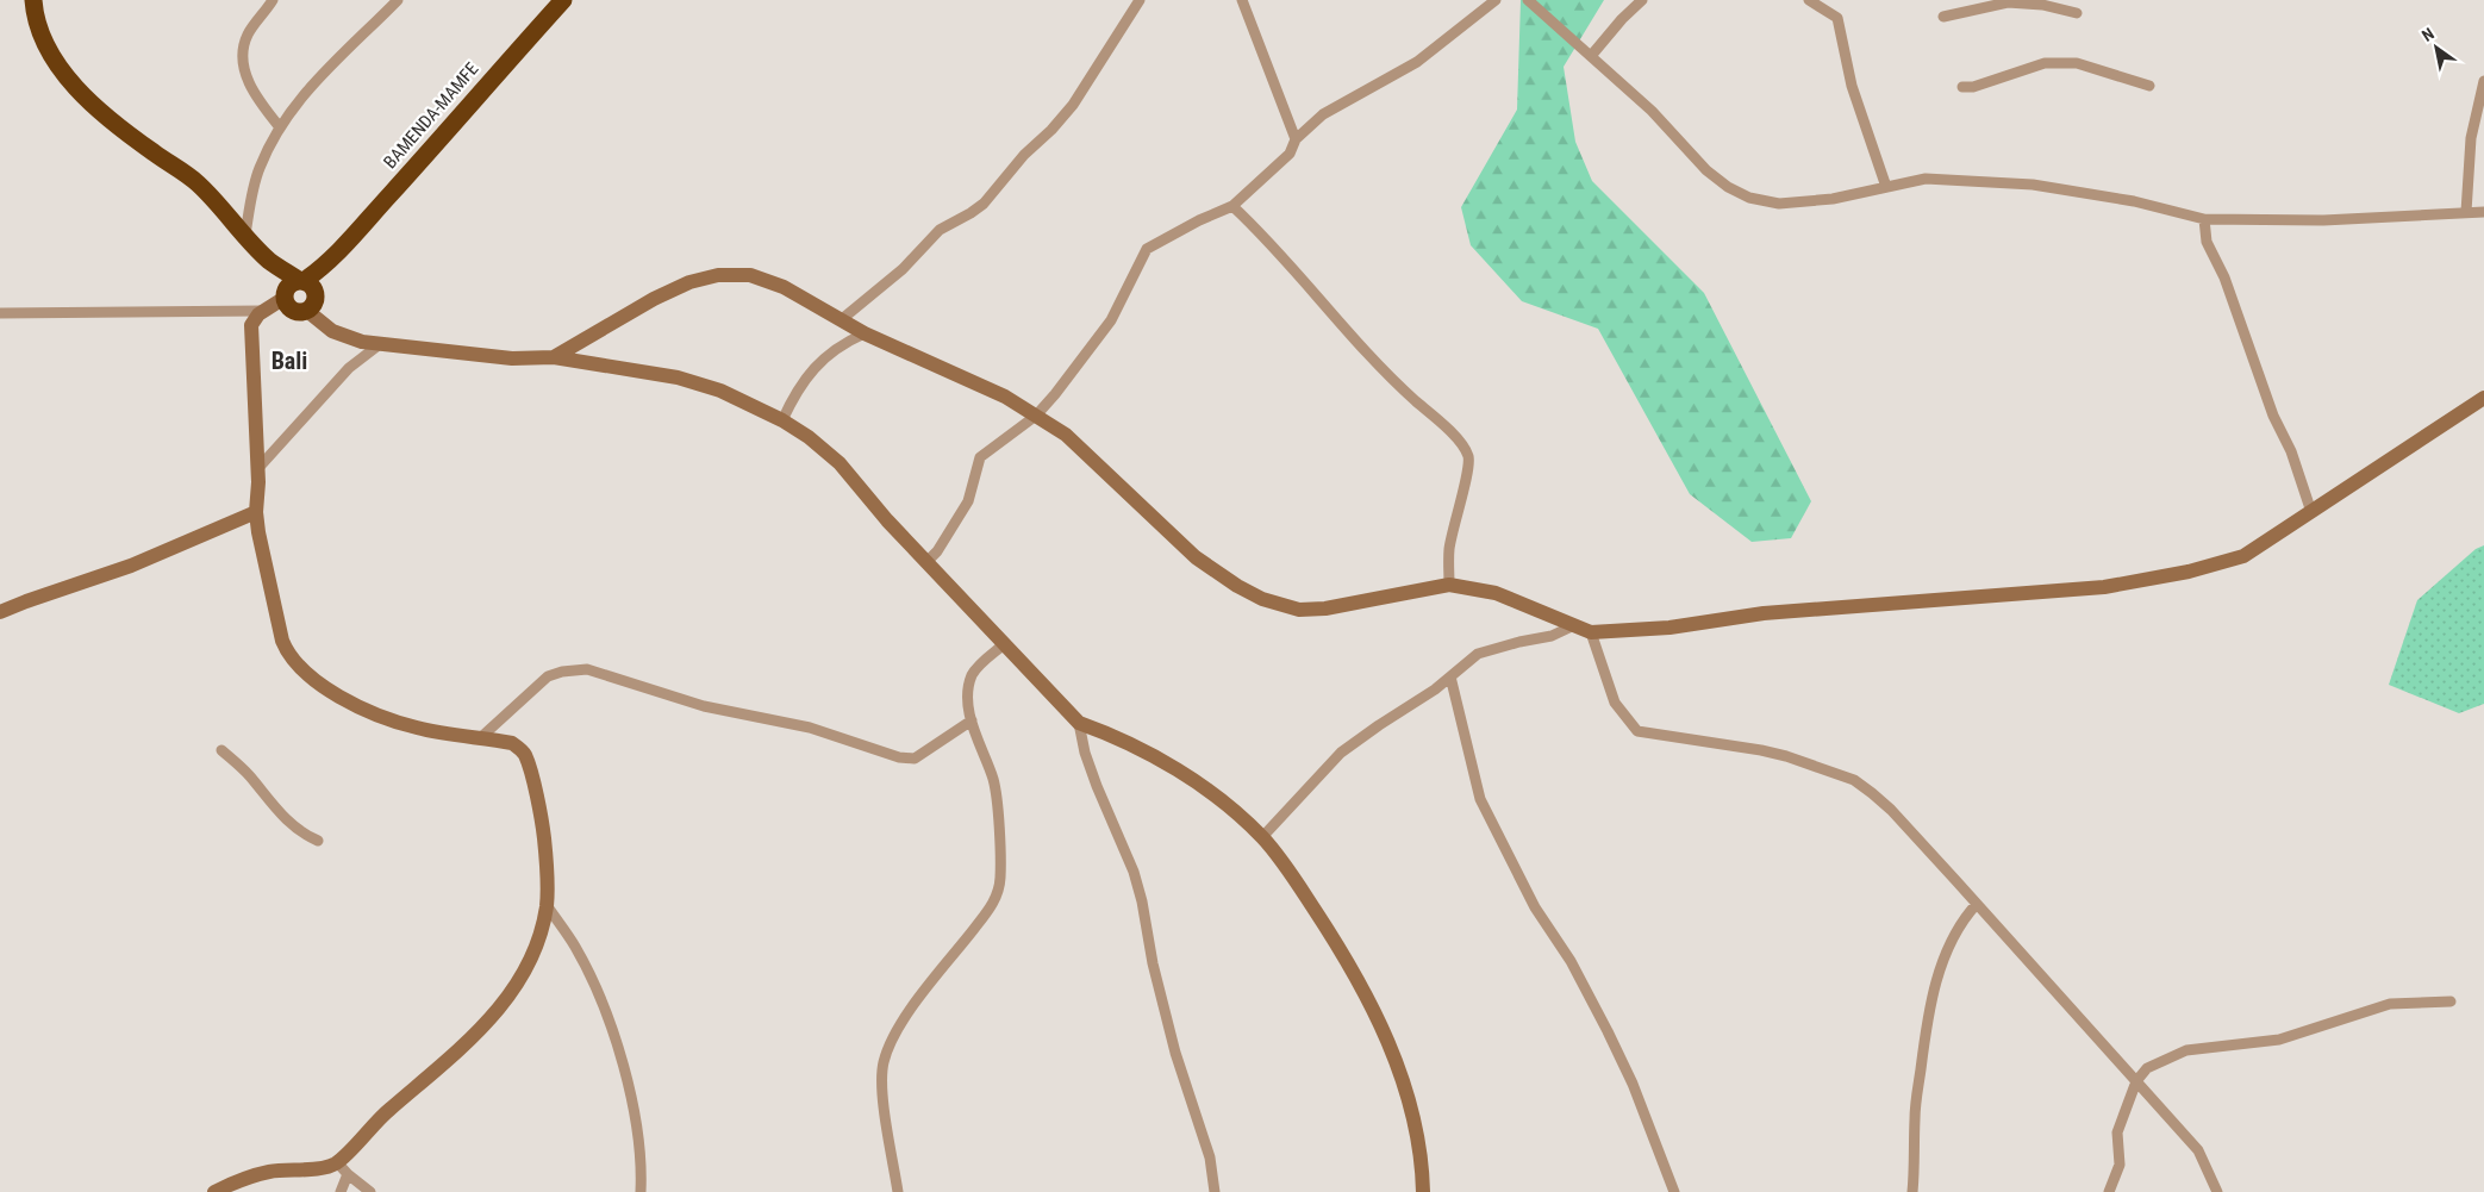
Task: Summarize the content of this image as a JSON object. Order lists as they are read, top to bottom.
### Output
{
  "streets": {
    "highway": ["BAMENDA-MAMFE"]
  },
  "districts": ["Bali"],
  "north": "top left"
}
